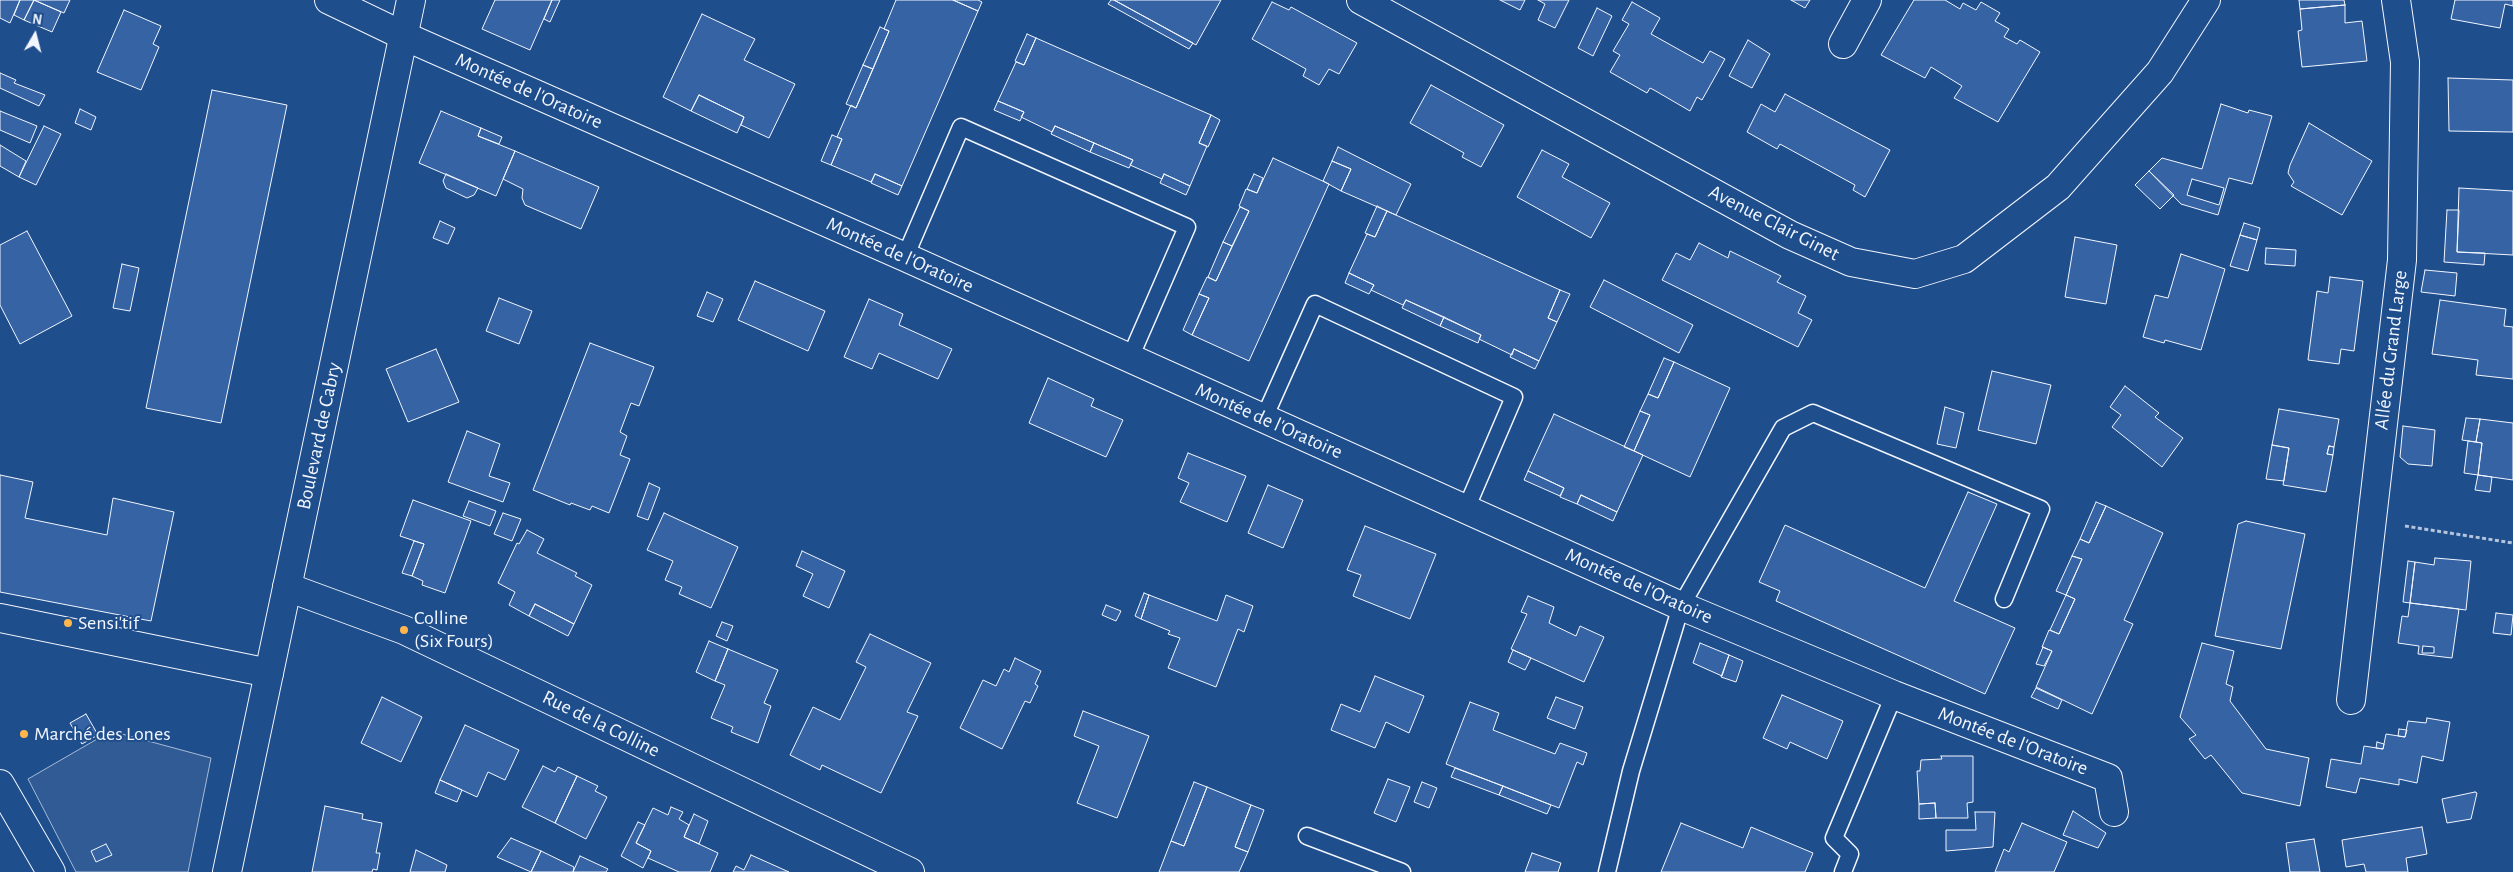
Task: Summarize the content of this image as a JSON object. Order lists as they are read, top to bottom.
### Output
{
  "streets": {
    "street": [
      "Montée de l'Oratoire",
      "Avenue Clair Ginet",
      "Allée du Grand Large",
      "Boulevard de Cabry",
      "Rue de la Colline"
    ]
  },
  "crossings": [
    ["Montée de l'Oratoire", "Boulevard de Cabry"],
    ["Boulevard de Cabry", "Rue de la Colline"]
  ],
  "places": ["Sensi'tif", "Colline (Six Fours)", "Marché des Lones"],
  "north": "top"
}
